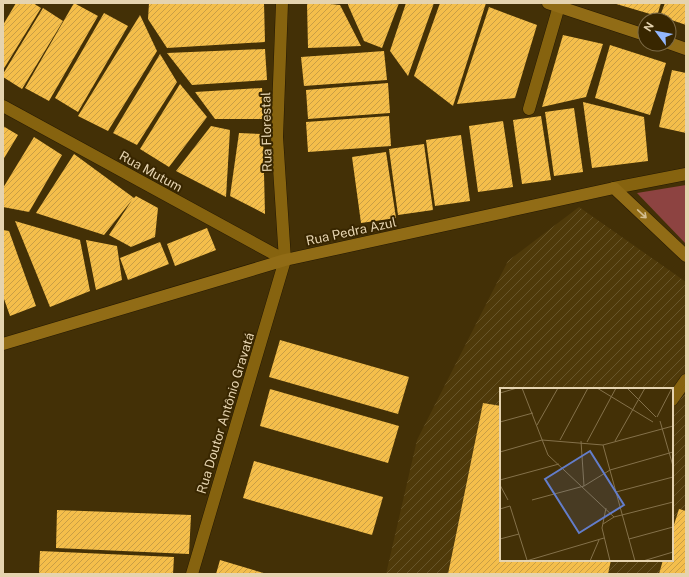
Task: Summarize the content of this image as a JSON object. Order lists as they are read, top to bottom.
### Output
{
  "streets": {
    "street": [
      "Rua Florestal",
      "Rua Mutum",
      "Rua Pedra Azul",
      "Rua Doutor Antônio Gravatá"
    ]
  },
  "crossings": [
    ["Rua Florestal", "Rua Mutum"],
    ["Rua Florestal", "Rua Pedra Azul"],
    ["Rua Florestal", "Rua Doutor Antônio Gravatá"],
    ["Rua Mutum", "Rua Pedra Azul"],
    ["Rua Mutum", "Rua Doutor Antônio Gravatá"],
    ["Rua Pedra Azul", "Rua Doutor Antônio Gravatá"]
  ],
  "north": "top left"
}
